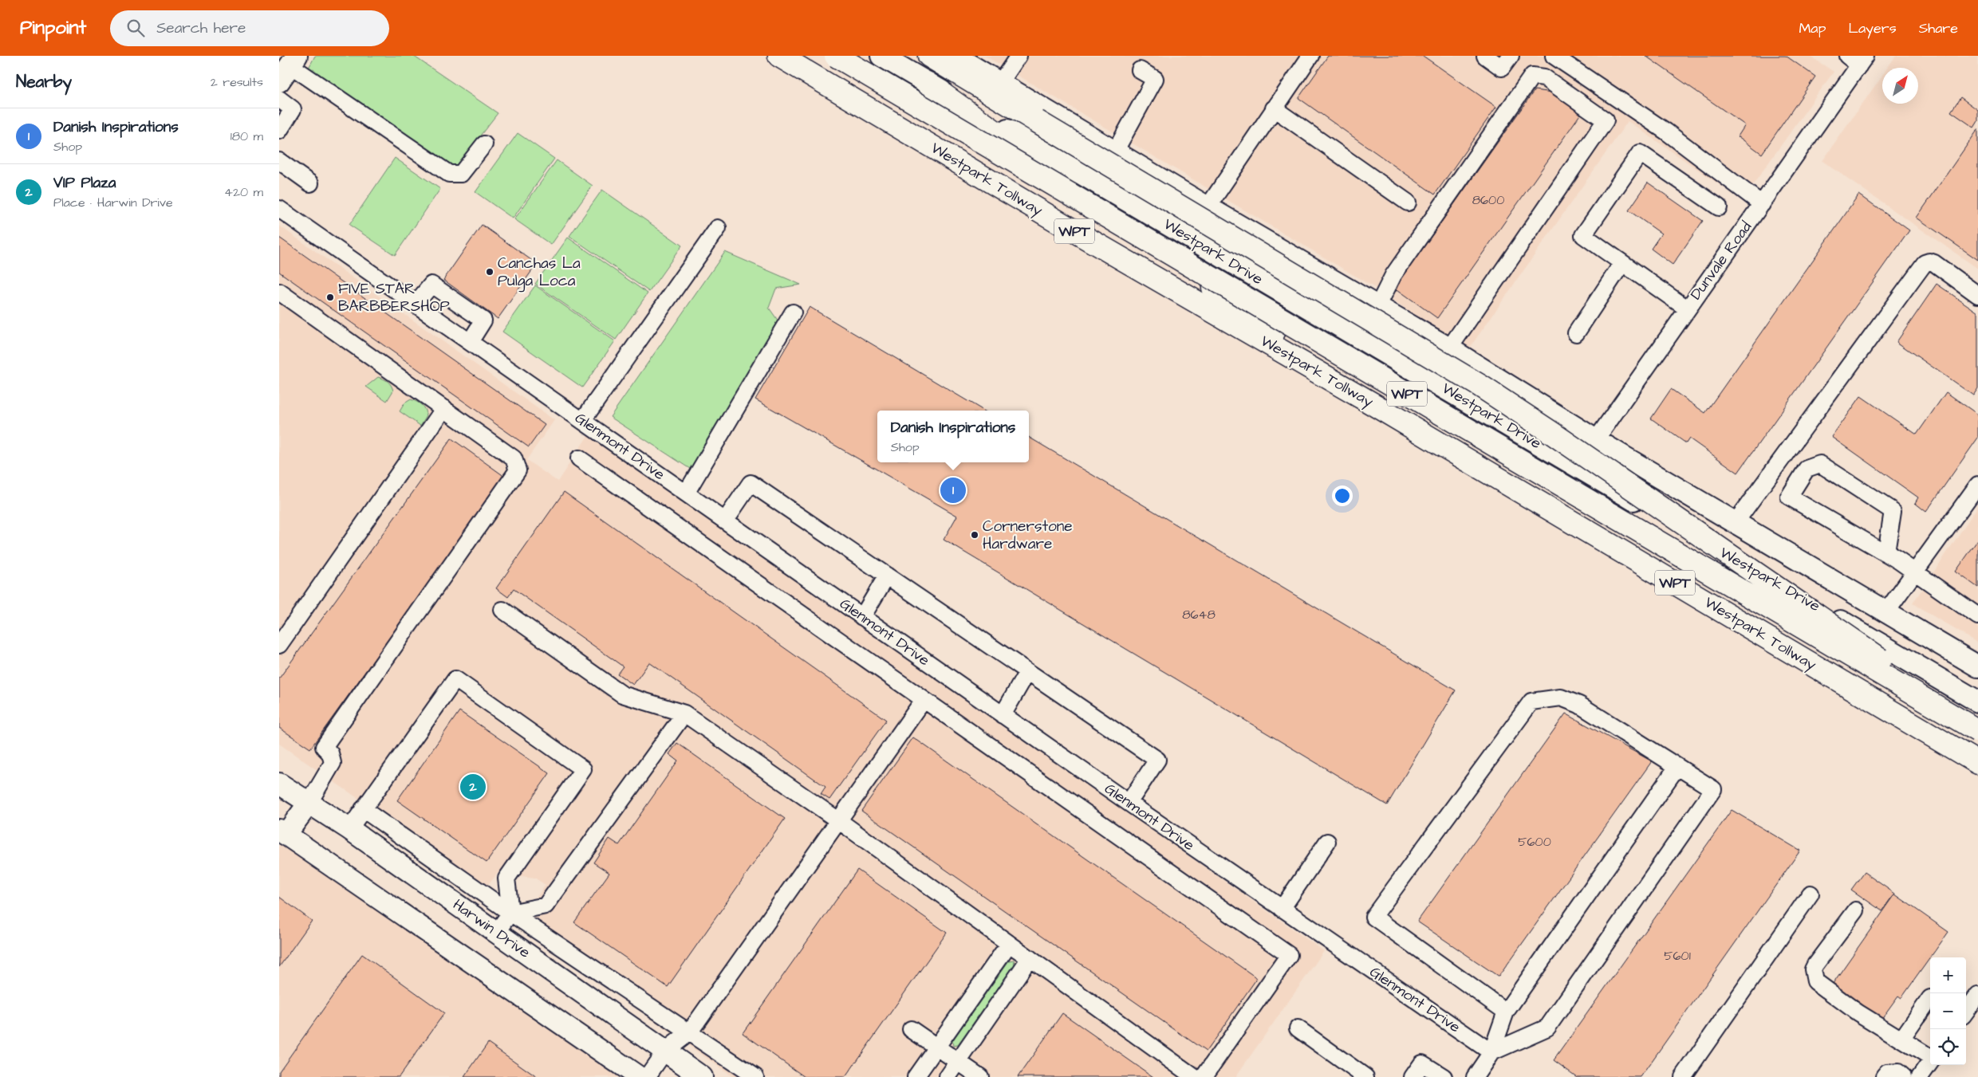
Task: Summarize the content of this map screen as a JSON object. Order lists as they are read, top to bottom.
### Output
{
  "streets": {
    "highway": ["Westpark Tollway", "WPT"],
    "main road": ["Westpark Drive", "Harwin Drive"],
    "street": ["Dunvale Road", "Glenmont Drive"]
  },
  "crossings": [
    ["Westpark Drive", "Dunvale Road"]
  ],
  "places": ["Canchas La Pulga Loca", "FIVE STAR BARBBERSHOP", "Cornerstone Hardware"],
  "house_numbers": [
    "8600",
    "8648",
    "5600",
    "5601"
  ],
  "north": "top right",
  "page": {
    "header": "Pinpoint",
    "search": "Search here",
    "nav": ["Map", "Layers", "Share"],
    "heading": ["Nearby", "2 results"],
    "list": [
      {
        "mark": "1",
        "name": "Danish Inspirations",
        "note": "Shop",
        "value": "180 m"
      },
      {
        "mark": "2",
        "name": "VIP Plaza",
        "note": "Place · Harwin Drive",
        "value": "420 m"
      }
    ],
    "popup": ["Danish Inspirations", "Shop"],
    "pins": ["1", "2"],
    "map_buttons": ["+", "−"]
  }
}
